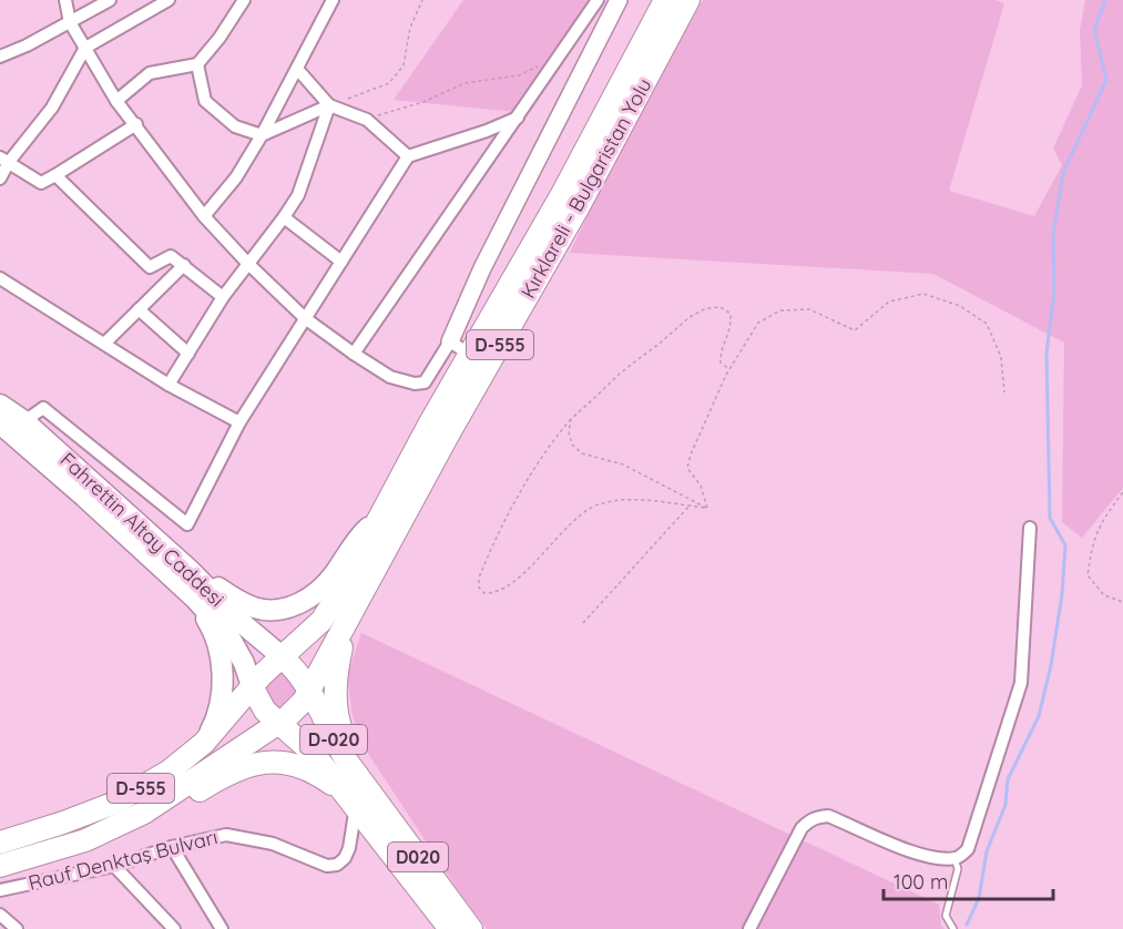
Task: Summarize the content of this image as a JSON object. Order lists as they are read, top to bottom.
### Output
{
  "streets": {
    "highway": [
      "Kırklareli - Bulgaristan Yolu",
      "D-555",
      "D-020",
      "D020",
      "Rauf Denktaş Bulvarı"
    ],
    "main road": ["Fahrettin Altay Caddesi"]
  },
  "crossings": [
    ["Kırklareli - Bulgaristan Yolu", "D-555"],
    ["Kırklareli - Bulgaristan Yolu", "Fahrettin Altay Caddesi"],
    ["Kırklareli - Bulgaristan Yolu", "D-020"],
    ["D-555", "Fahrettin Altay Caddesi"],
    ["D-555", "D-020"],
    ["D-555", "Rauf Denktaş Bulvarı"],
    ["Fahrettin Altay Caddesi", "D-020"],
    ["D-020", "D020"],
    ["D020", "Rauf Denktaş Bulvarı"]
  ],
  "scale_bar": "100 m"
}
